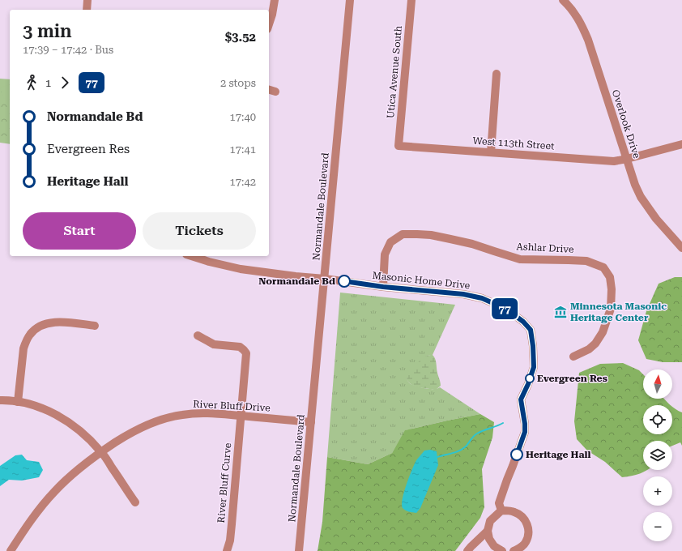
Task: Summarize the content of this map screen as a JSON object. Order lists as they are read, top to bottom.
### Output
{
  "streets": {
    "street": [
      "Utica Avenue South",
      "Overlook Drive",
      "West 113th Street",
      "Normandale Boulevard",
      "Ashlar Drive",
      "Masonic Home Drive",
      "River Bluff Drive",
      "River Bluff Curve"
    ]
  },
  "crossings": [
    ["Utica Avenue South", "West 113th Street"],
    ["Overlook Drive", "West 113th Street"],
    ["Normandale Boulevard", "Masonic Home Drive"],
    ["Normandale Boulevard", "River Bluff Drive"],
    ["Ashlar Drive", "Masonic Home Drive"],
    ["River Bluff Drive", "River Bluff Curve"]
  ],
  "places": {
    "other": ["Normandale Bd", "Evergreen Res", "Heritage Hall"],
    "museum": ["Minnesota Masonic Heritage Center"]
  },
  "lines": ["bus line 77"],
  "north": "top",
  "page": {
    "on_map": "77",
    "heading": ["3 min", "17:39 – 17:42 · Bus", "$3.52"],
    "legs": ["1", "77", "2 stops"],
    "list": [
      {
        "name": "Normandale Bd",
        "value": "17:40"
      },
      {
        "name": "Evergreen Res",
        "value": "17:41"
      },
      {
        "name": "Heritage Hall",
        "value": "17:42"
      }
    ],
    "buttons": ["Start", "Tickets"],
    "map_buttons": ["+", "−"]
  }
}
